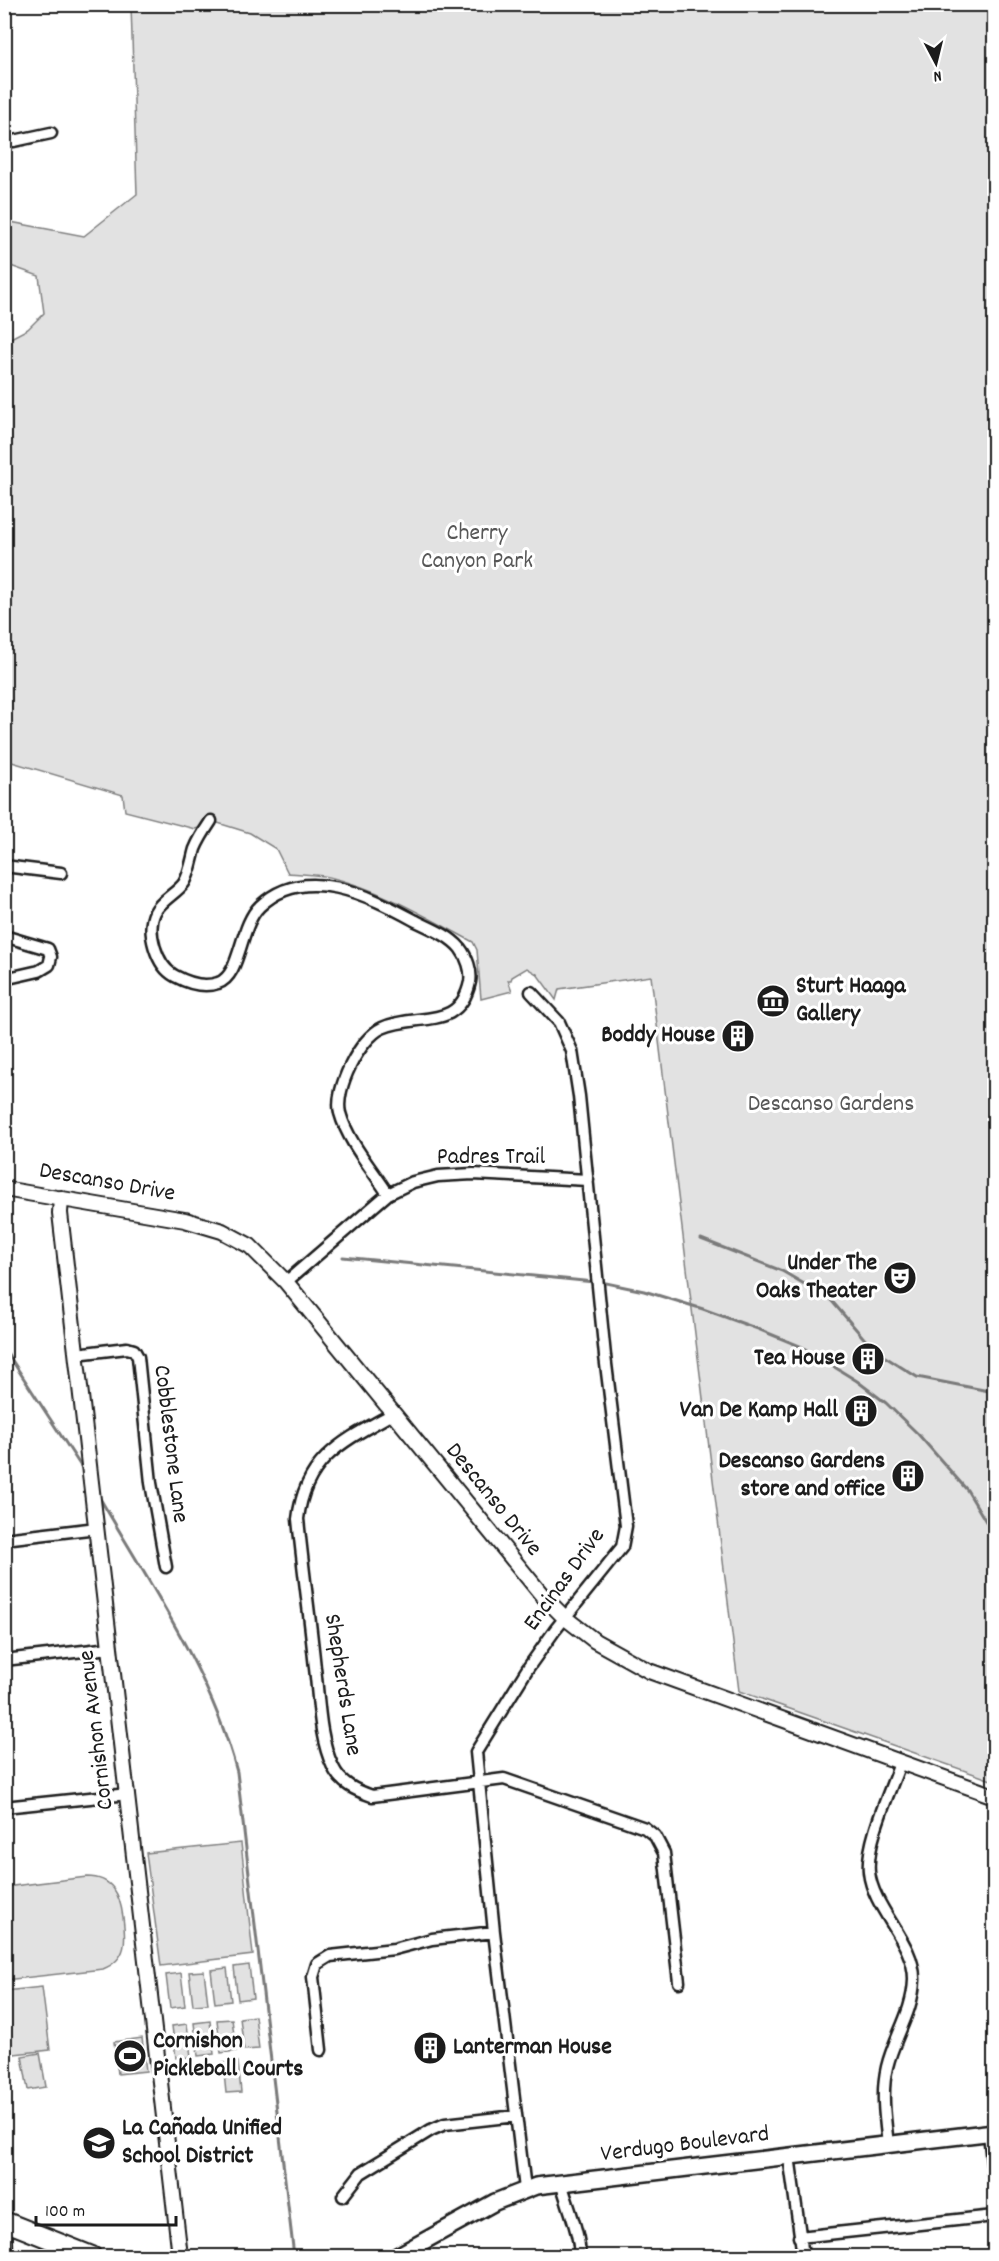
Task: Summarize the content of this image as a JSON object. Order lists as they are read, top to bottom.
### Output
{
  "streets": {
    "main road": ["Verdugo Boulevard"],
    "street": [
      "Padres Trail",
      "Descanso Drive",
      "Cobblestone Lane",
      "Encinas Drive",
      "Shepherds Lane",
      "Cornishon Avenue"
    ]
  },
  "crossings": [
    ["Padres Trail", "Descanso Drive"],
    ["Padres Trail", "Encinas Drive"],
    ["Descanso Drive", "Encinas Drive"],
    ["Descanso Drive", "Shepherds Lane"],
    ["Descanso Drive", "Cornishon Avenue"],
    ["Cobblestone Lane", "Cornishon Avenue"],
    ["Encinas Drive", "Shepherds Lane"],
    ["Encinas Drive", "Verdugo Boulevard"]
  ],
  "parks": ["Cherry Canyon Park", "Descanso Gardens"],
  "places": {
    "museum": ["Sturt Haaga Gallery"],
    "building": [
      "Boddy House",
      "Tea House",
      "Van De Kamp Hall",
      "Descanso Gardens store and office",
      "Lanterman House"
    ],
    "theatre": ["Under The Oaks Theater"],
    "sports": ["Cornishon Pickleball Courts"],
    "school or university": ["La Cañada Unified School District"]
  },
  "scale_bar": "100 m",
  "north": "bottom"
}
